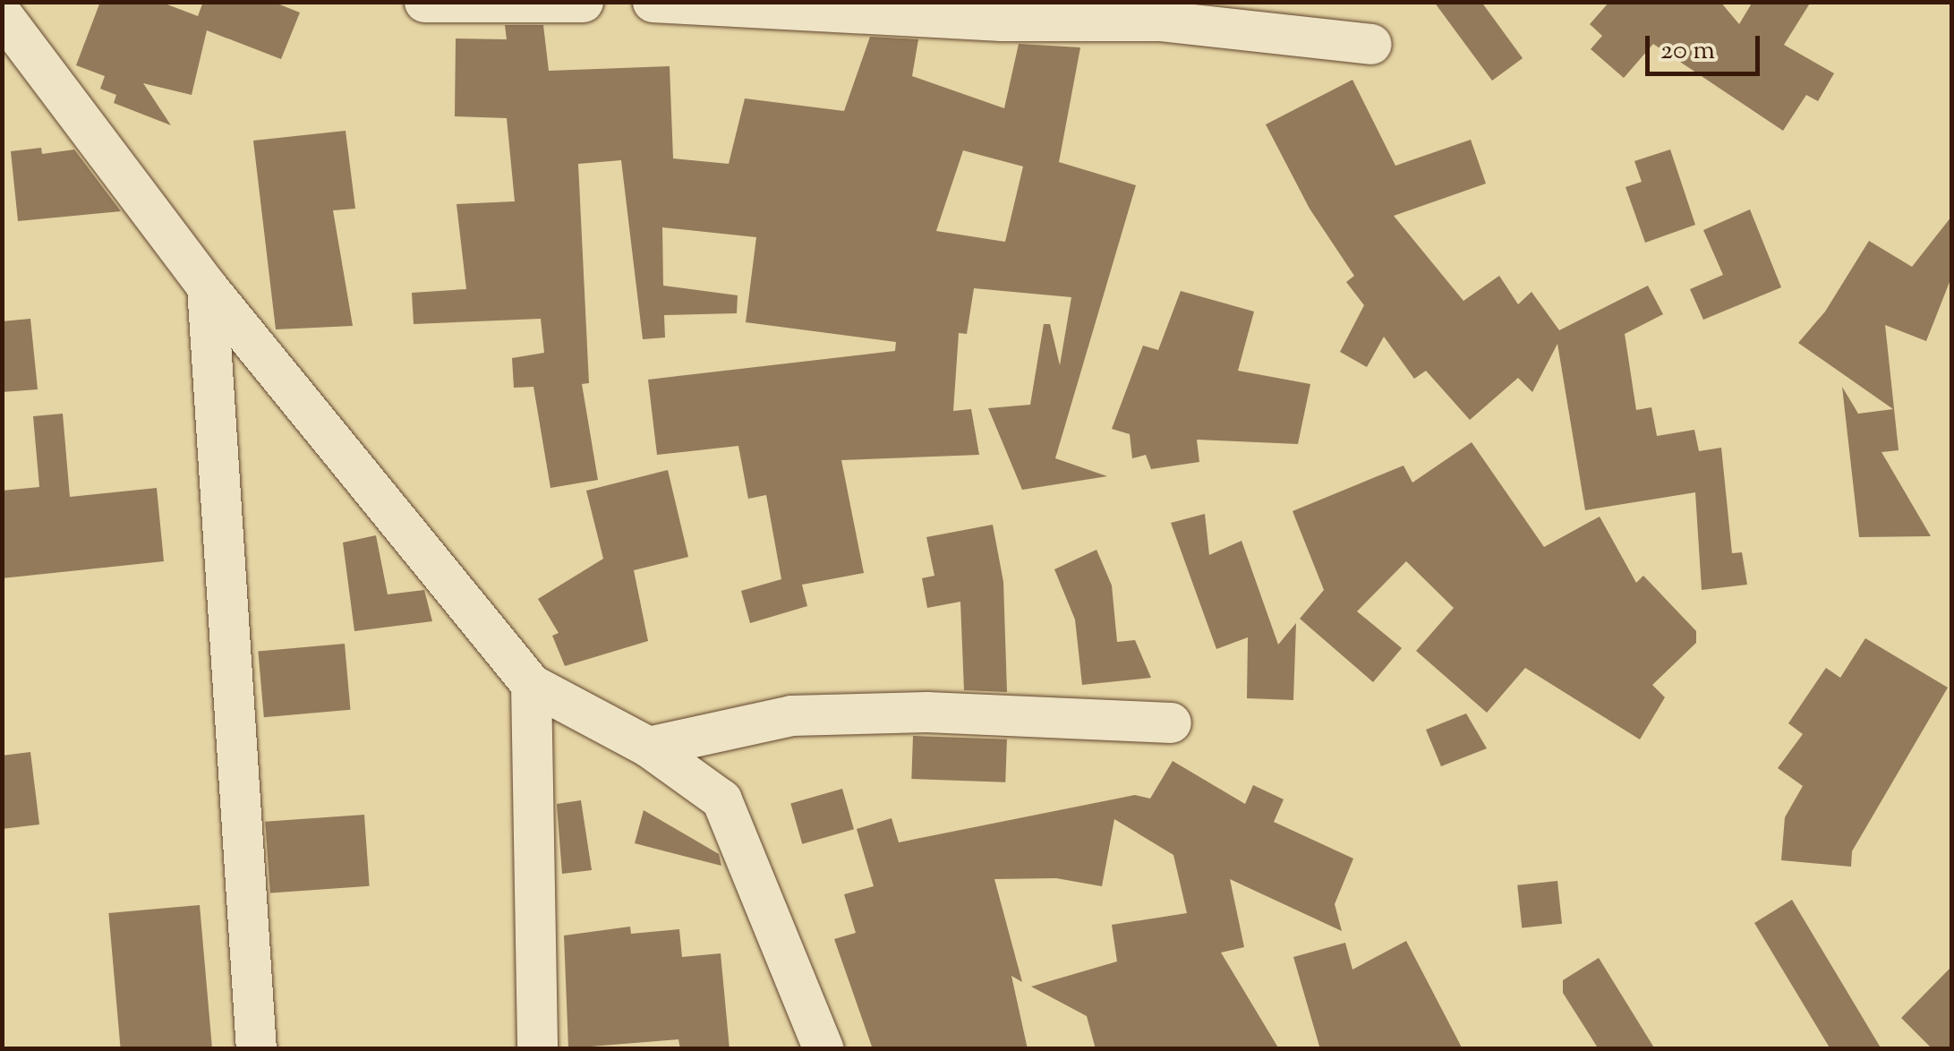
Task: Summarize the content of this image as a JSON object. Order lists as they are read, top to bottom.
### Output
{
  "scale_bar": "20 m"
}
